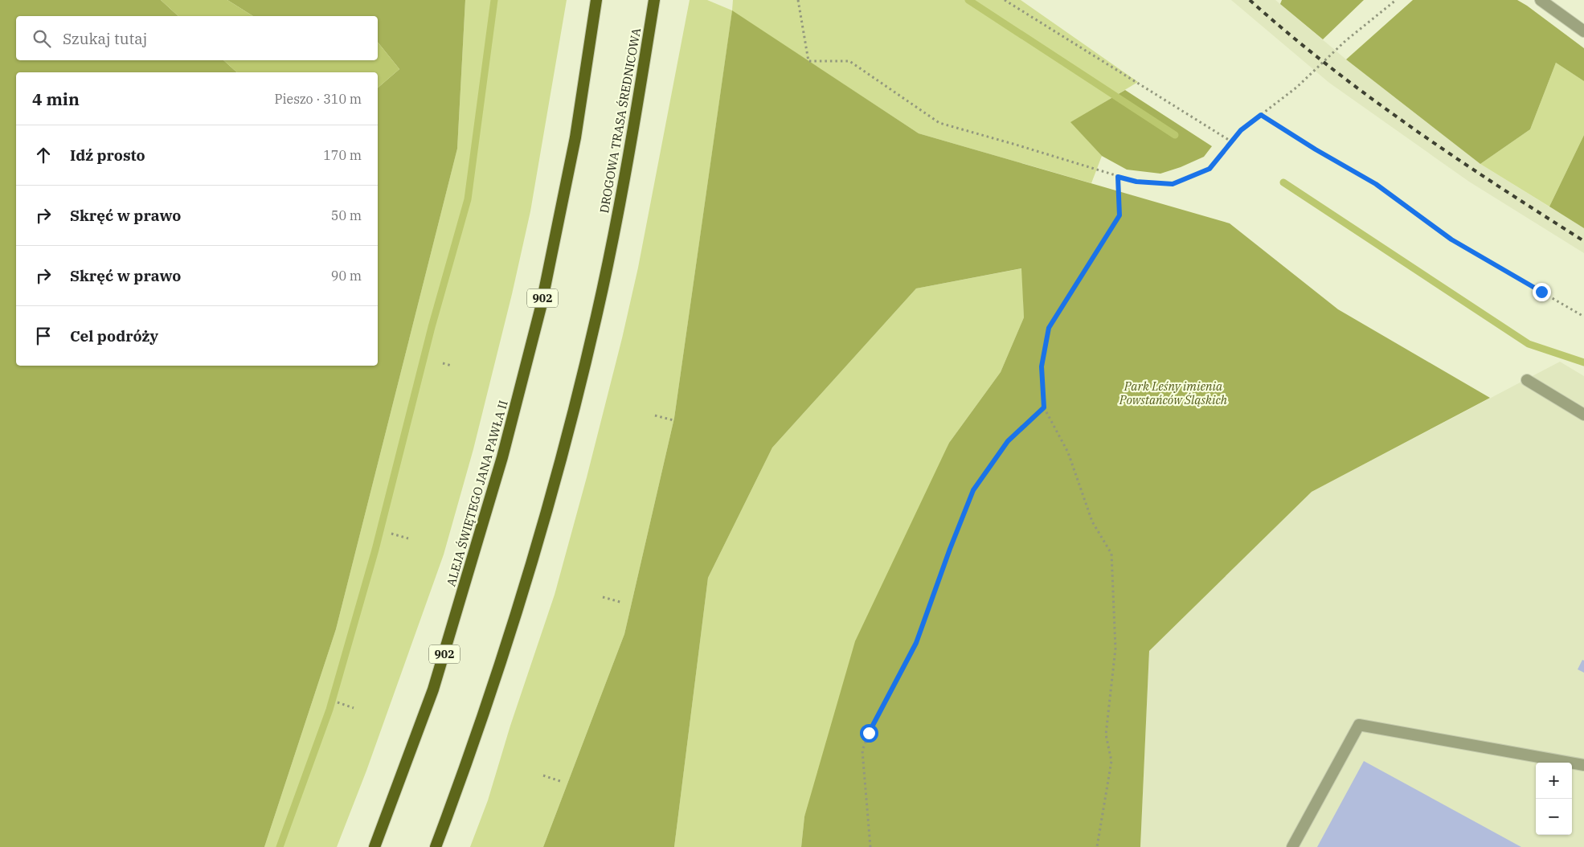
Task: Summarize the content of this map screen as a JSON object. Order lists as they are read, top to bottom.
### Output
{
  "streets": {
    "main road": ["DROGOWA TRASA ŚREDNICOWA", "902", "ALEJA ŚWIĘTEGO JANA PAWŁA II"]
  },
  "parks": ["Park Leśny imienia Powstańców Śląskich"],
  "page": {
    "search": "Szukaj tutaj",
    "heading": ["4 min", "Pieszo · 310 m"],
    "list": [
      ["Idź prosto", "170 m"],
      ["Skręć w prawo", "50 m"],
      ["Skręć w prawo", "90 m"],
      "Cel podróży"
    ],
    "map_buttons": ["+", "−"]
  }
}
